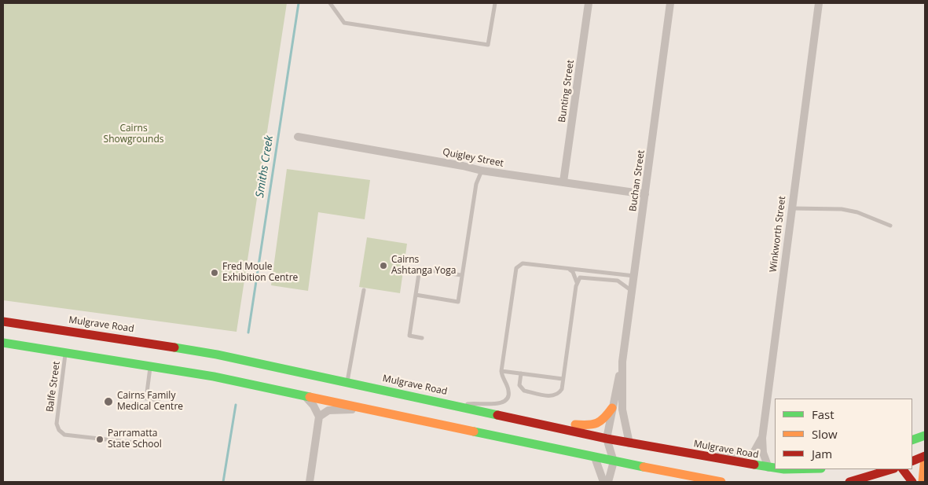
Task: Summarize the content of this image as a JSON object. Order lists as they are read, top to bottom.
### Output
{
  "streets": {
    "main road": ["Mulgrave Road"],
    "street": [
      "Bunting Street",
      "Quigley Street",
      "Buchan Street",
      "Winkworth Street"
    ],
    "lane": ["Balfe Street"]
  },
  "crossings": [
    ["Bunting Street", "Quigley Street"],
    ["Quigley Street", "Buchan Street"],
    ["Buchan Street", "Mulgrave Road"],
    ["Winkworth Street", "Mulgrave Road"],
    ["Mulgrave Road", "Balfe Street"]
  ],
  "water": ["Smiths Creek"],
  "parks": ["Cairns Showgrounds"],
  "places": [
    "Cairns Ashtanga Yoga",
    "Fred Moule Exhibition Centre",
    "Cairns Family Medical Centre",
    "Parramatta State School"
  ],
  "legend": ["Fast", "Slow", "Jam"]
}
